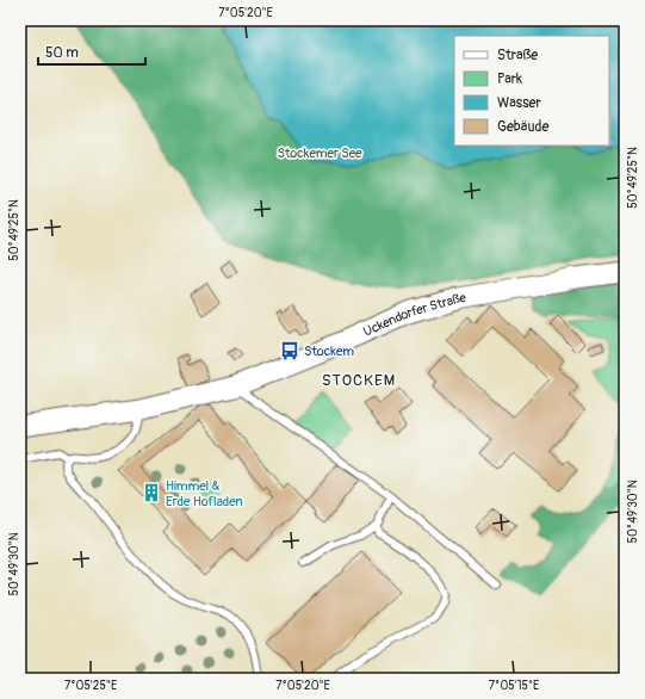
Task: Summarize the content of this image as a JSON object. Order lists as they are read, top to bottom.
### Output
{
  "streets": {
    "main road": ["Uckendorfer Straße"]
  },
  "districts": ["STOCKEM"],
  "parks": ["Stockemer See"],
  "places": {
    "bus stop": ["Stockem"],
    "building": ["Himmel & Erde Hofladen"]
  },
  "legend": [
    "Straße",
    "Park",
    "Wasser",
    "Gebäude"
  ],
  "scale_bar": "50 m",
  "coordinates": [
    "7°05'20\"E",
    "50°49'25\"N",
    "50°49'30\"N",
    "7°05'25\"E",
    "7°05'15\"E"
  ]
}
